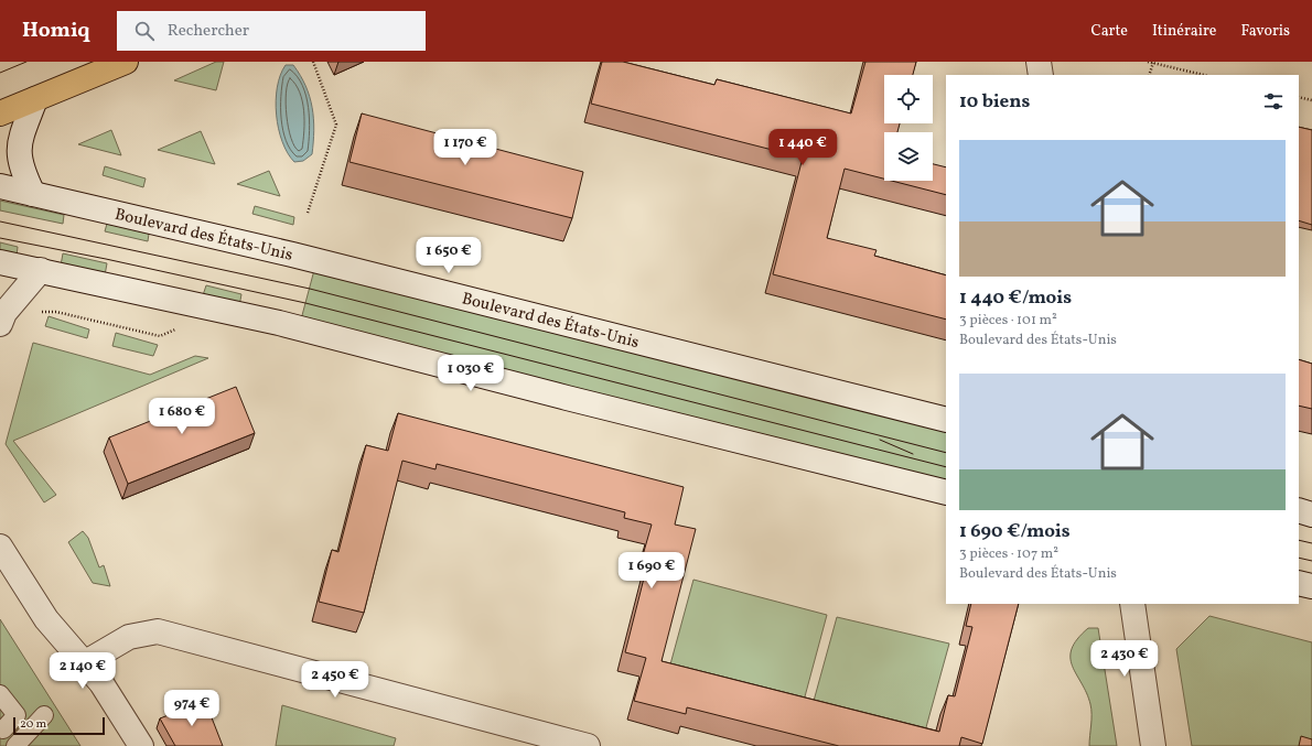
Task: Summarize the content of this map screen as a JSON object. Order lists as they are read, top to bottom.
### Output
{
  "streets": {
    "main road": ["Boulevard des États-Unis"]
  },
  "scale_bar": "20 m",
  "page": {
    "header": "Homiq",
    "search": "Rechercher",
    "nav": ["Carte", "Itinéraire", "Favoris"],
    "heading": "10 biens",
    "list": [
      {
        "name": "1 440 €/mois",
        "note": "3 pièces · 101 m² · Boulevard des États-Unis"
      },
      {
        "name": "1 690 €/mois",
        "note": "3 pièces · 107 m² · Boulevard des États-Unis"
      }
    ],
    "price": [
      "1 170 €",
      "1 440 €",
      "1 650 €",
      "1 030 €",
      "1 680 €",
      "1 690 €",
      "2 430 €",
      "2 140 €",
      "2 450 €",
      "974 €"
    ],
    "scale": "20 m"
  }
}
